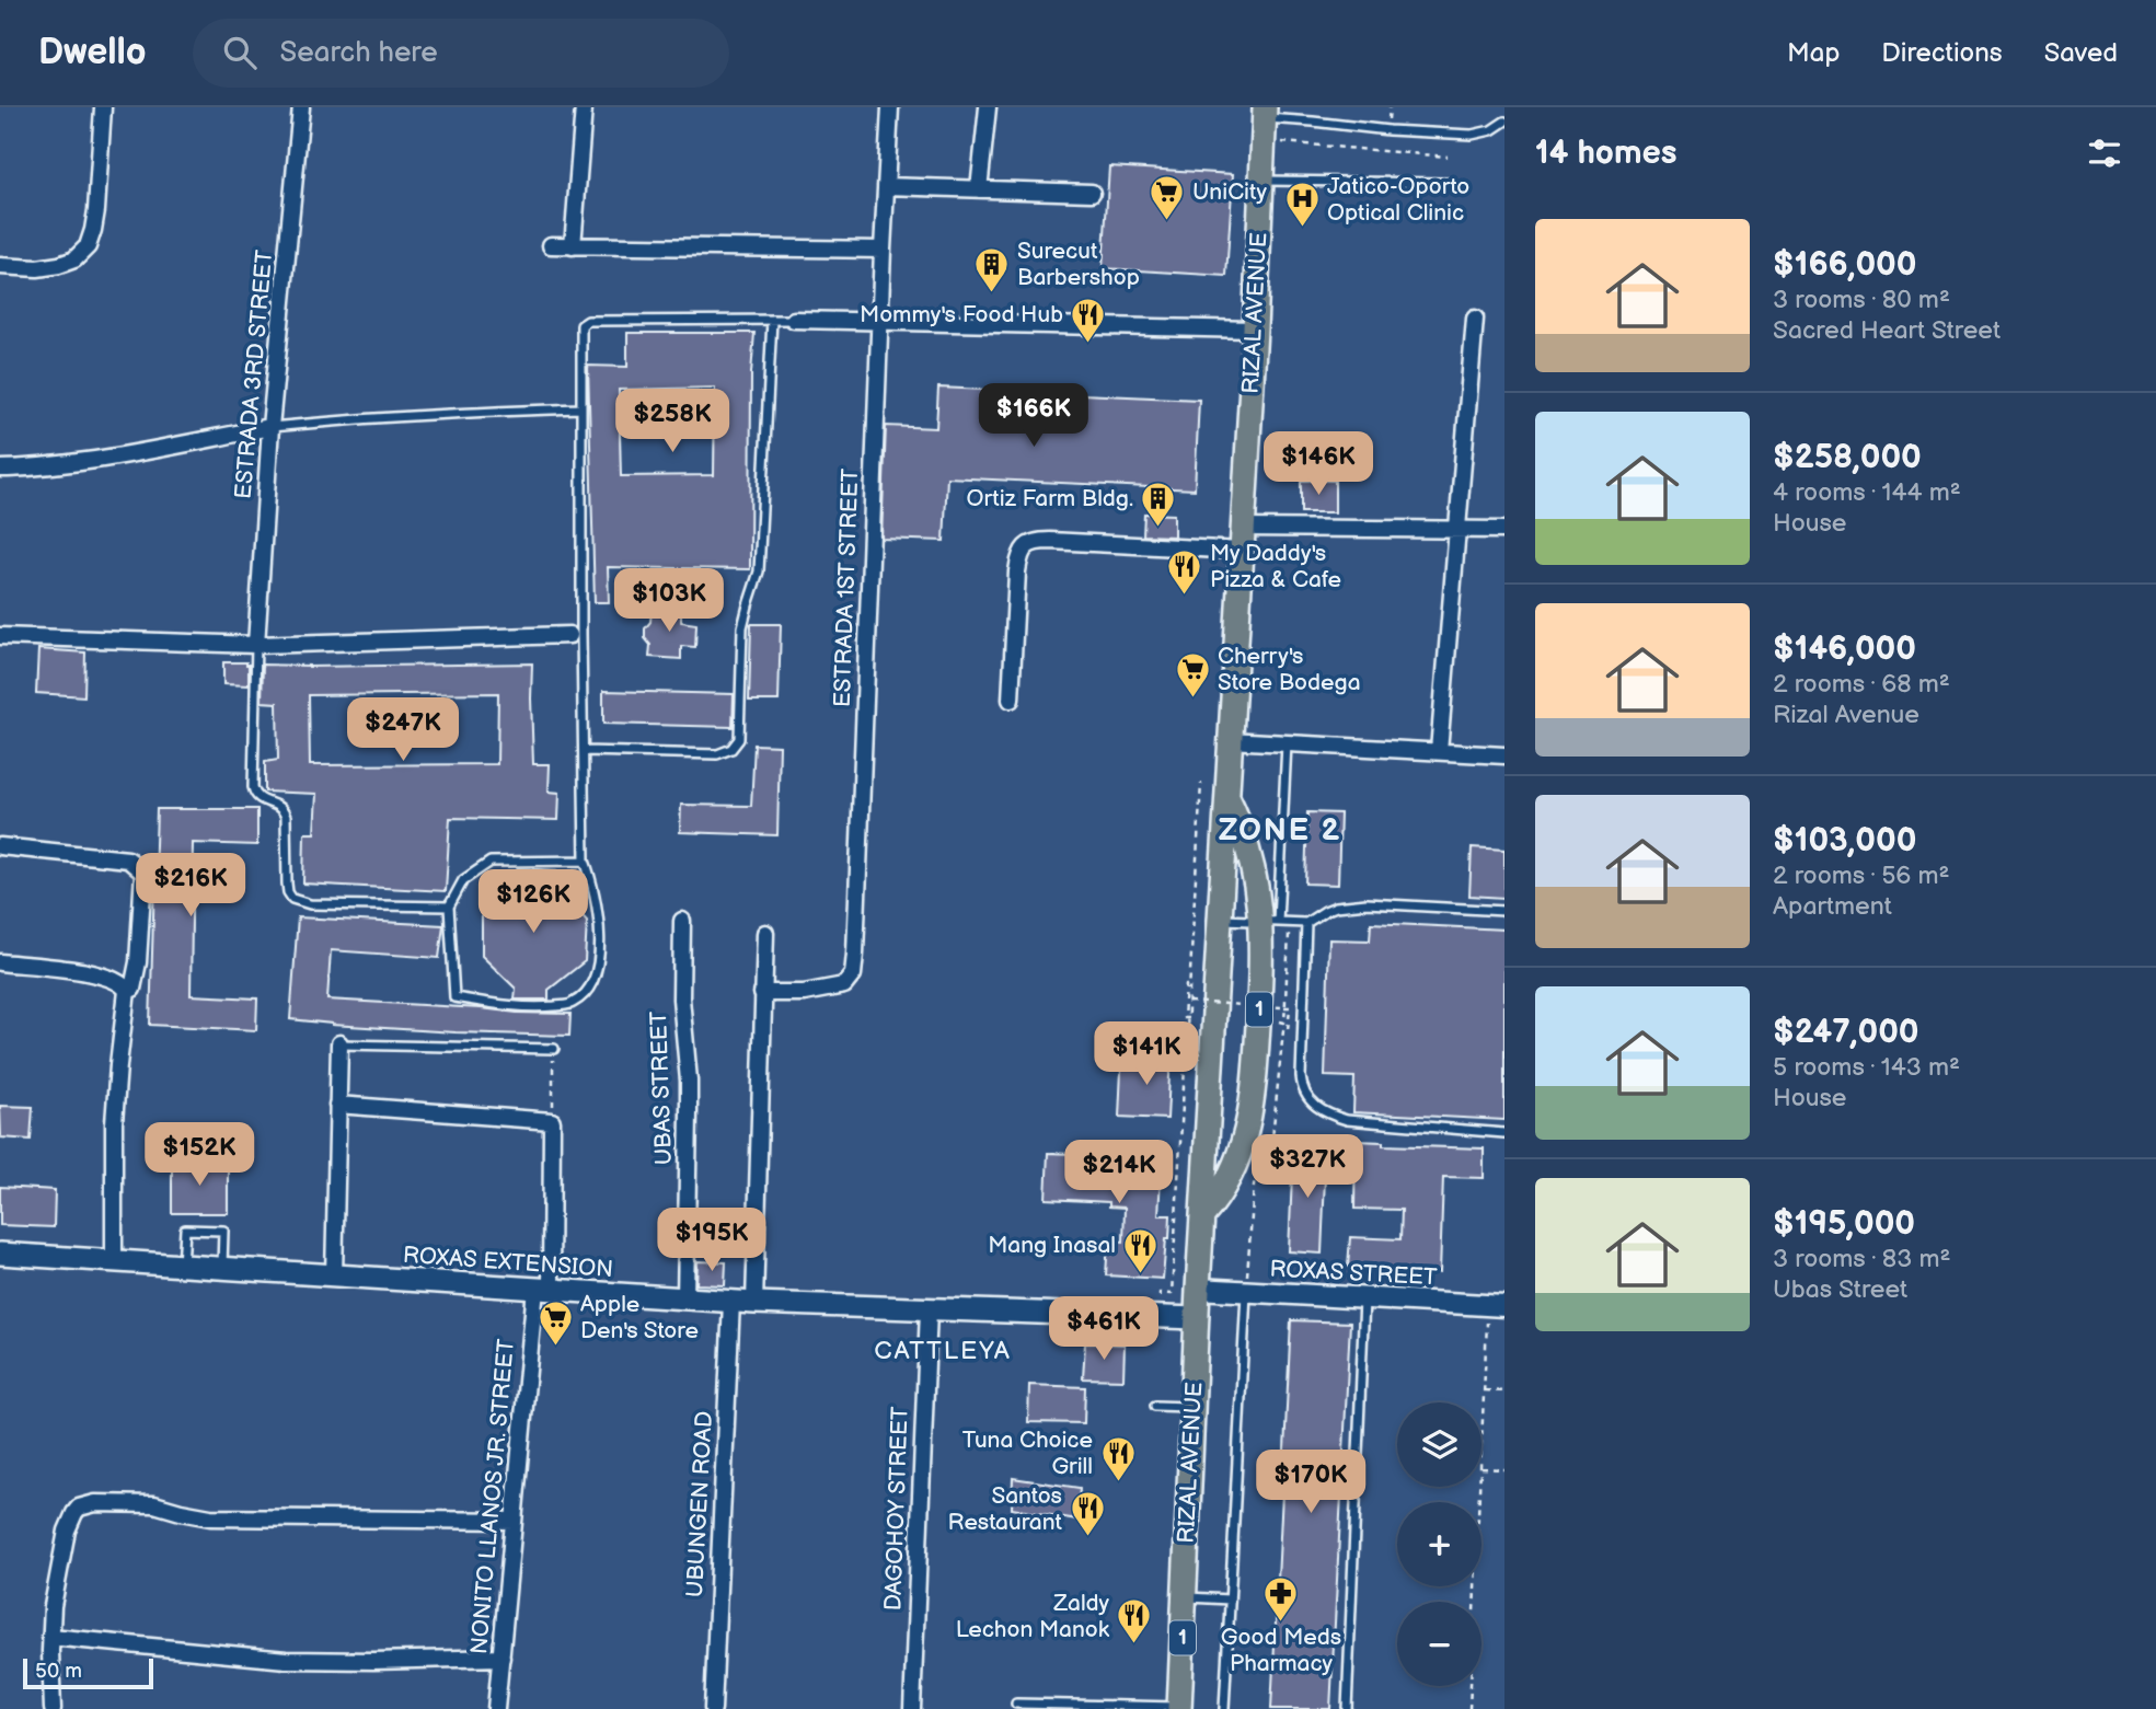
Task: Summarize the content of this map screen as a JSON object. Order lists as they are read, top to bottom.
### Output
{
  "streets": {
    "main road": ["RIZAL AVENUE", "1", "ROXAS EXTENSION"],
    "street": [
      "ESTRADA 3RD STREET",
      "ESTRADA 1ST STREET",
      "UBAS STREET",
      "ROXAS STREET",
      "NONITO LLANOS JR. STREET",
      "UBUNGEN ROAD",
      "DAGOHOY STREET"
    ]
  },
  "crossings": [
    ["RIZAL AVENUE", "ROXAS EXTENSION"],
    ["RIZAL AVENUE", "ROXAS STREET"],
    ["UBAS STREET", "ROXAS EXTENSION"],
    ["ROXAS EXTENSION", "NONITO LLANOS JR. STREET"],
    ["ROXAS EXTENSION", "UBUNGEN ROAD"],
    ["ROXAS EXTENSION", "DAGOHOY STREET"]
  ],
  "districts": ["ZONE 2", "CATTLEYA"],
  "places": {
    "supermarket": ["UniCity", "Cherry's Store Bodega", "Apple Den's Store"],
    "hospital": ["Jatico-Oporto Optical Clinic"],
    "building": ["Surecut Barbershop", "Ortiz Farm Bldg."],
    "restaurant": [
      "Mommy's Food Hub",
      "My Daddy's Pizza & Cafe",
      "Mang Inasal",
      "Tuna Choice Grill",
      "Santos Restaurant",
      "Zaldy Lechon Manok"
    ],
    "pharmacy": ["Good Meds Pharmacy"]
  },
  "scale_bar": "50 m",
  "page": {
    "header": "Dwello",
    "search": "Search here",
    "nav": ["Map", "Directions", "Saved"],
    "heading": "14 homes",
    "list": [
      {
        "name": "$166,000",
        "note": "3 rooms · 80 m² · Sacred Heart Street"
      },
      {
        "name": "$258,000",
        "note": "4 rooms · 144 m² · House"
      },
      {
        "name": "$146,000",
        "note": "2 rooms · 68 m² · Rizal Avenue"
      },
      {
        "name": "$103,000",
        "note": "2 rooms · 56 m² · Apartment"
      },
      {
        "name": "$247,000",
        "note": "5 rooms · 143 m² · House"
      },
      {
        "name": "$195,000",
        "note": "3 rooms · 83 m² · Ubas Street"
      }
    ],
    "price": [
      "$166K",
      "$258K",
      "$146K",
      "$103K",
      "$247K",
      "$216K",
      "$126K",
      "$141K",
      "$152K",
      "$327K",
      "$214K",
      "$195K",
      "$461K",
      "$170K"
    ],
    "map_buttons": ["+", "−"],
    "scale": "50 m"
  }
}
